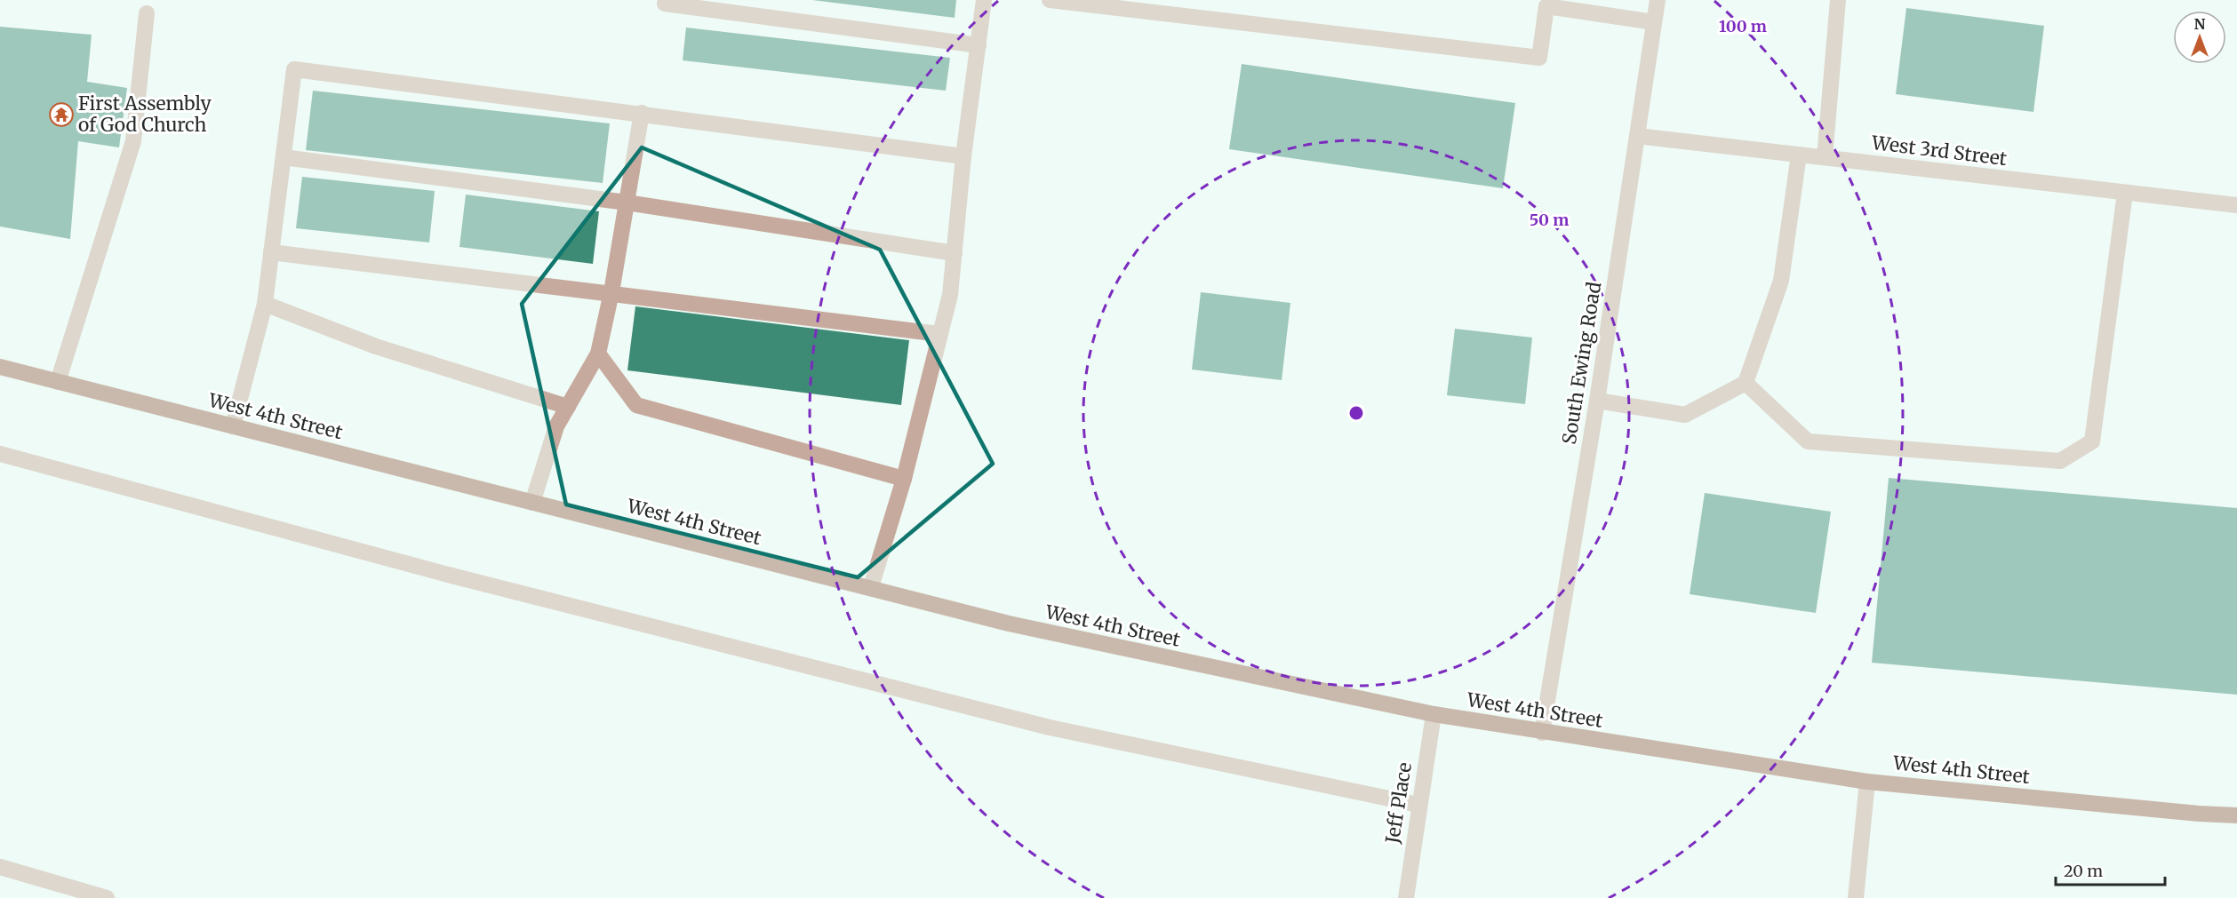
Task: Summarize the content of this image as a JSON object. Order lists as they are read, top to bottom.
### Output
{
  "streets": {
    "main road": ["West 4th Street"],
    "street": ["West 3rd Street", "South Ewing Road", "Jeff Place"]
  },
  "crossings": [
    ["West 3rd Street", "South Ewing Road"],
    ["South Ewing Road", "West 4th Street"],
    ["West 4th Street", "Jeff Place"]
  ],
  "places": {
    "temple": ["First Assembly of God Church"]
  },
  "scale_bar": "20 m",
  "north": "top",
  "rings": ["100 m", "50 m"]
}
